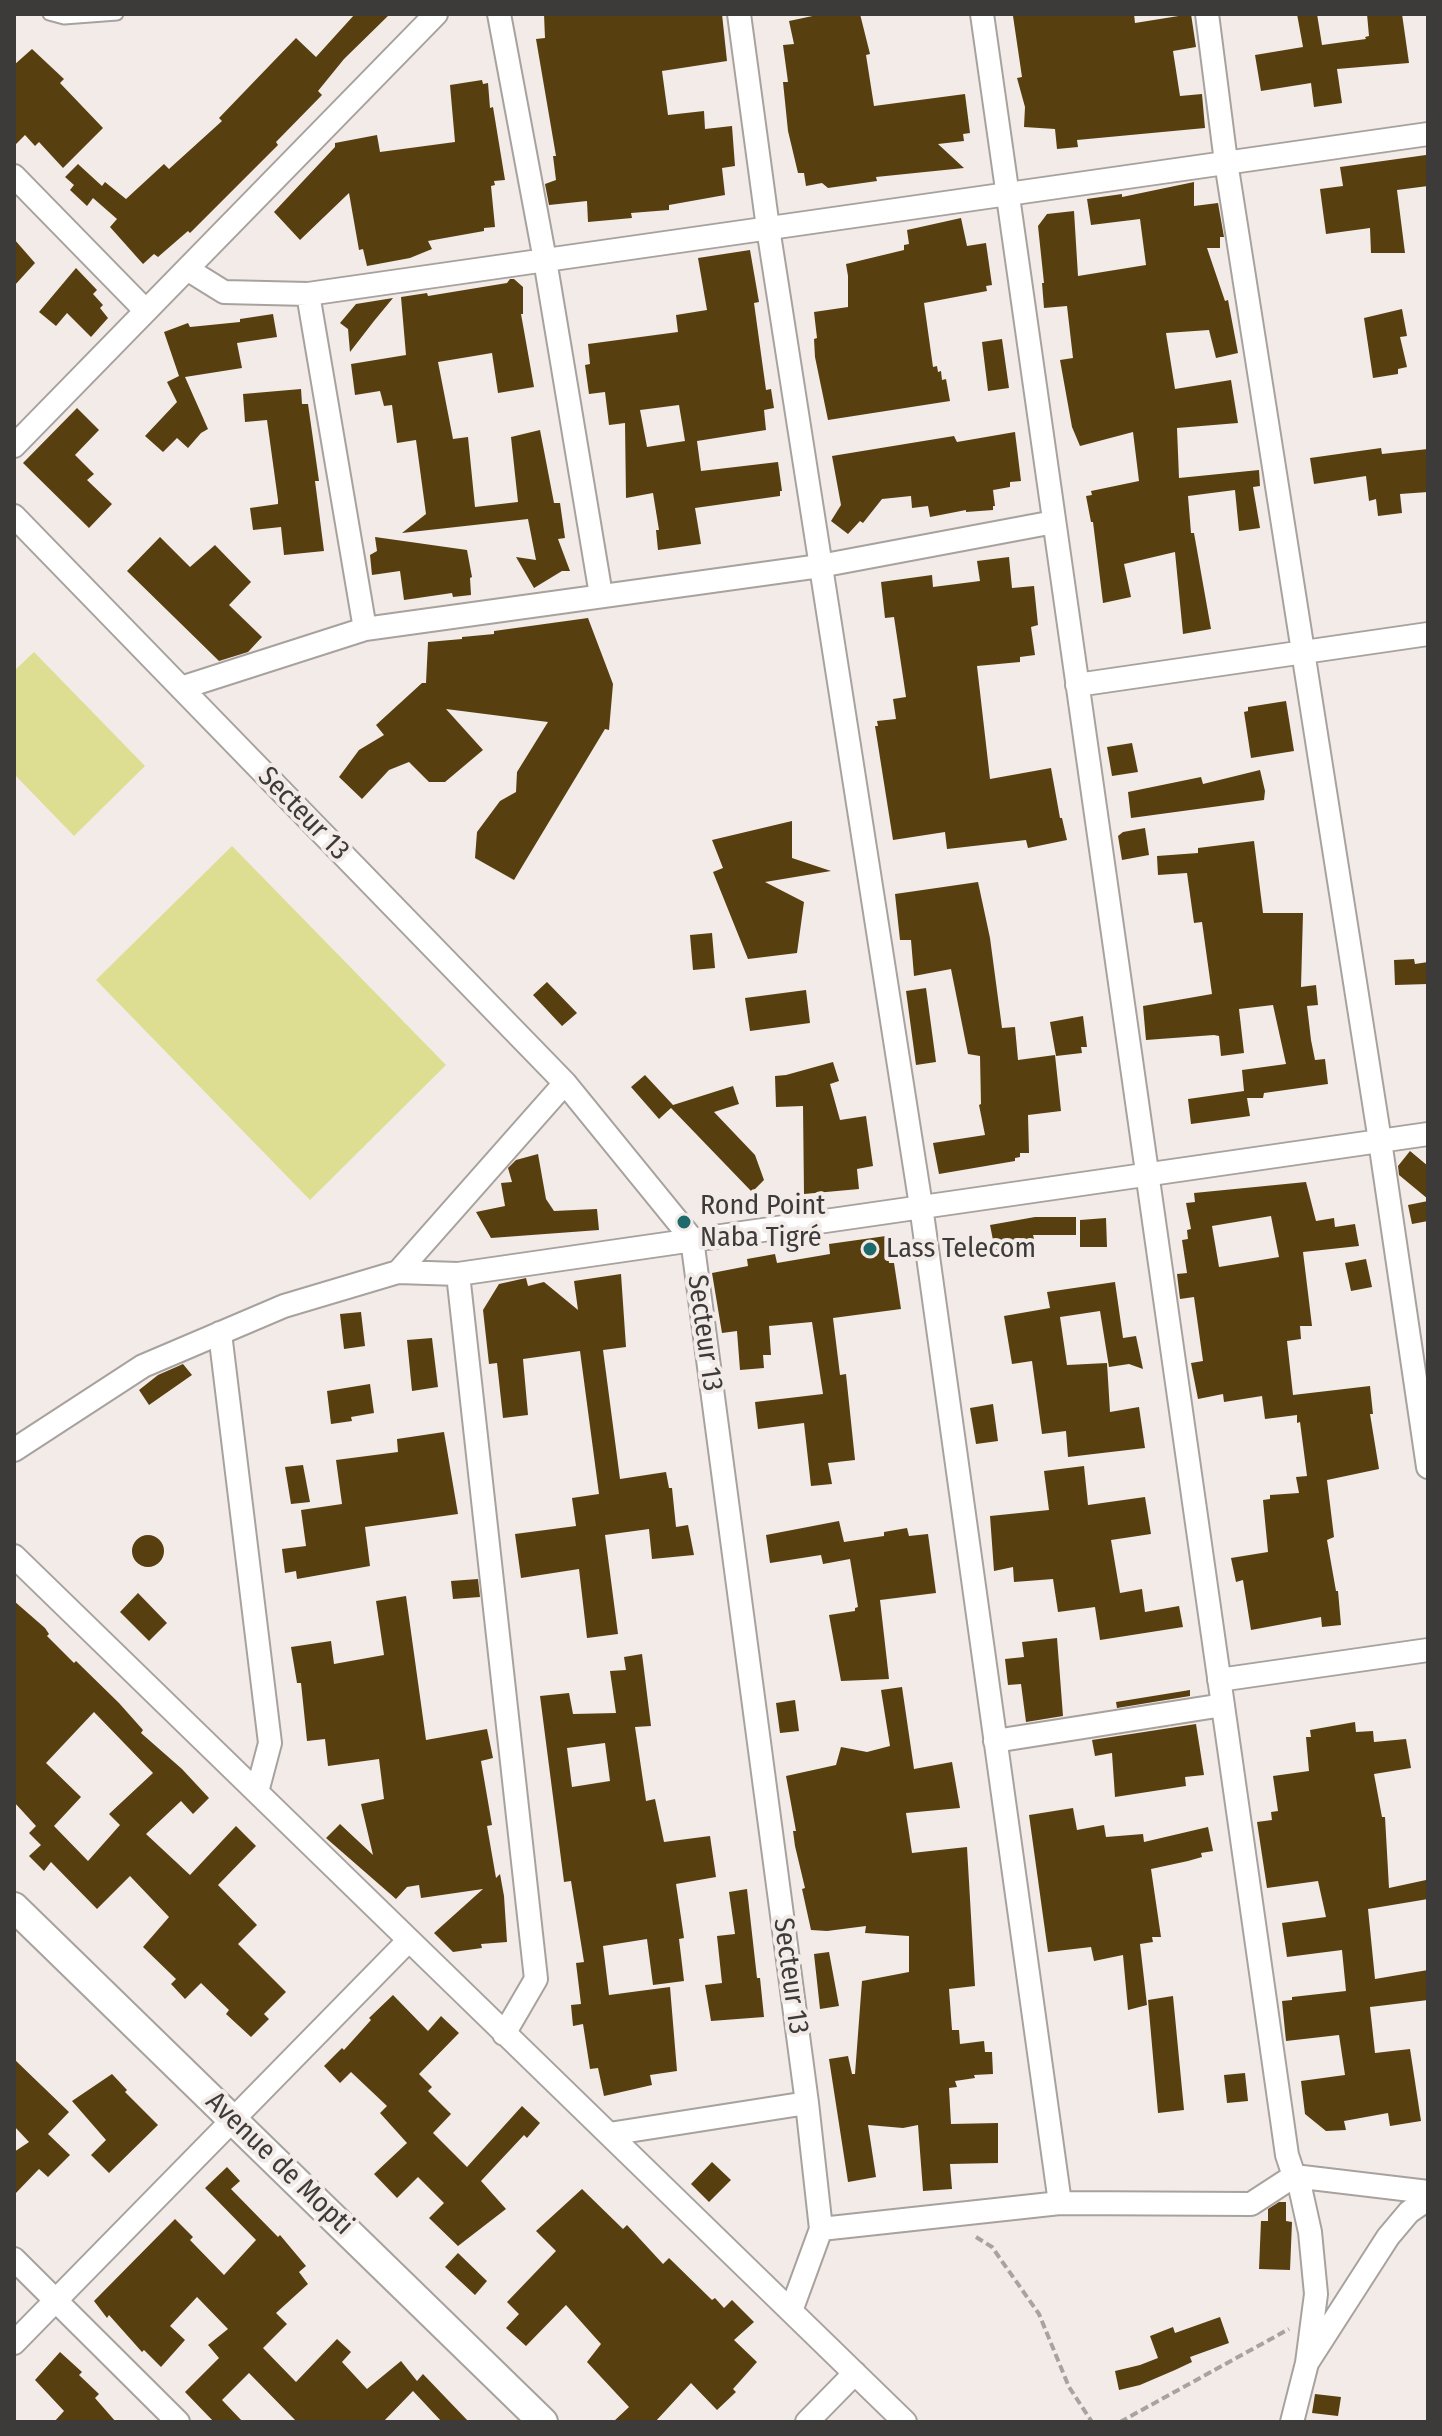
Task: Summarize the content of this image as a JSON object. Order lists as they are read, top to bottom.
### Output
{
  "streets": {
    "street": ["Secteur 13", "Avenue de Mopti"]
  },
  "places": ["Rond Point Naba Tigré", "Lass Telecom"]
}
